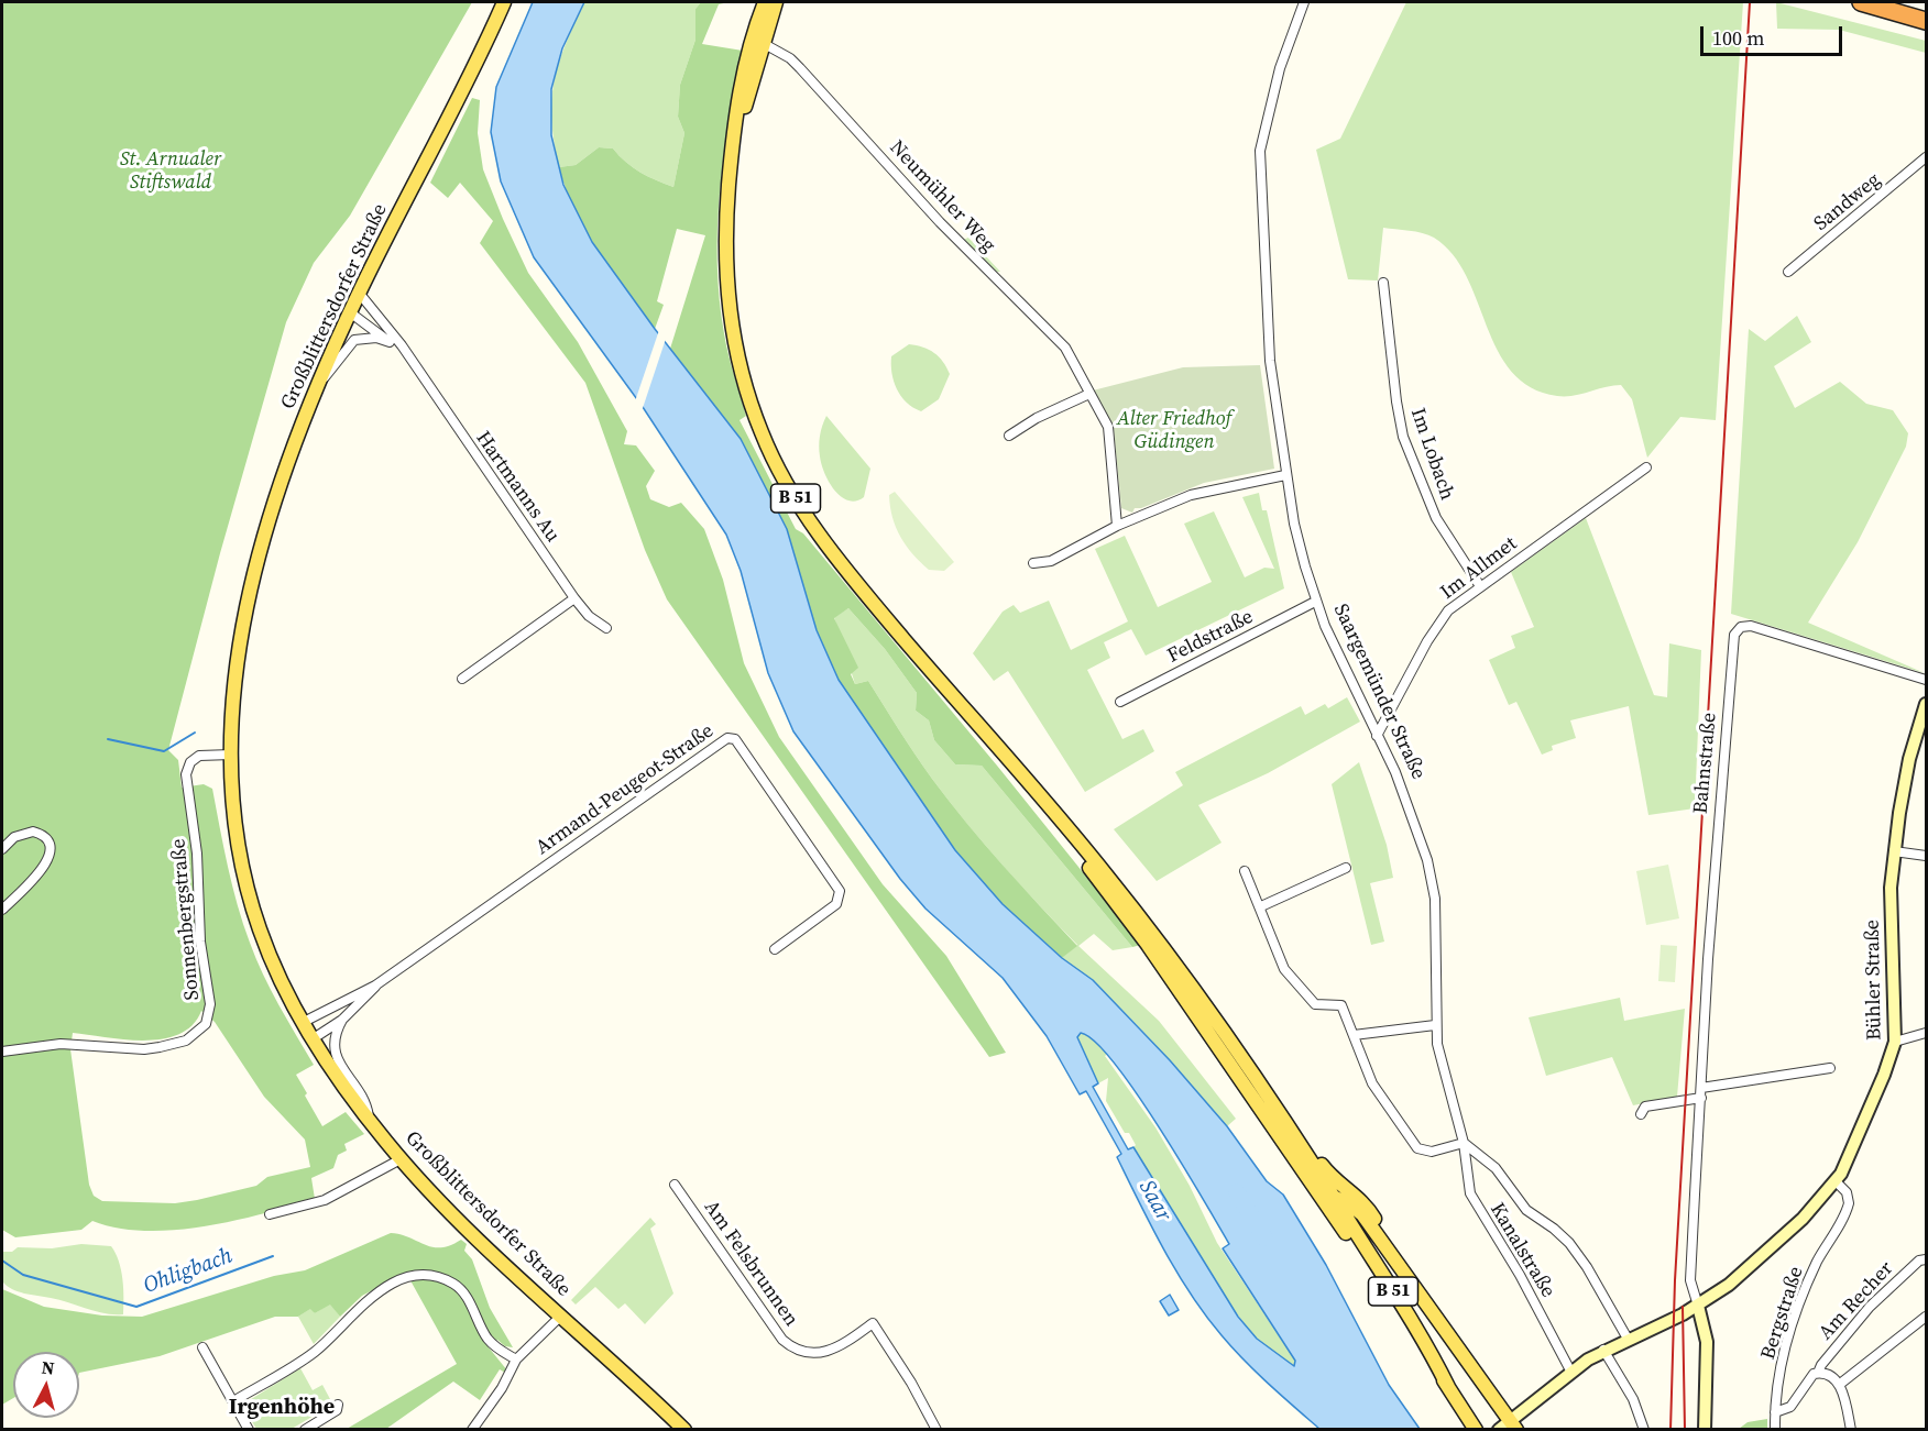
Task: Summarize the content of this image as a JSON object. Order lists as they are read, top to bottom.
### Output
{
  "streets": {
    "main road": ["Großblittersdorfer Straße", "B 51", "Bühler Straße"],
    "street": [
      "Neumühler Weg",
      "Sandweg",
      "Im Lobach",
      "Hartmanns Au",
      "Im Allmet",
      "Feldstraße",
      "Saargemünder Straße",
      "Bahnstraße",
      "Armand-Peugeot-Straße",
      "Sonnenbergstraße",
      "Kanalstraße",
      "Am Felsbrunnen",
      "Am Recher",
      "Bergstraße"
    ]
  },
  "crossings": [
    ["Neumühler Weg", "B 51"],
    ["Großblittersdorfer Straße", "Hartmanns Au"],
    ["Großblittersdorfer Straße", "Armand-Peugeot-Straße"],
    ["Großblittersdorfer Straße", "Sonnenbergstraße"],
    ["Im Lobach", "Im Allmet"],
    ["Im Allmet", "Saargemünder Straße"],
    ["Feldstraße", "Saargemünder Straße"],
    ["Saargemünder Straße", "Kanalstraße"],
    ["Bahnstraße", "Bühler Straße"],
    ["Bühler Straße", "Kanalstraße"],
    ["Bühler Straße", "Bergstraße"],
    ["Am Recher", "Bergstraße"]
  ],
  "districts": ["Irgenhöhe"],
  "water": ["Saar", "Ohligbach"],
  "parks": ["St. Arnualer Stiftswald", "Alter Friedhof Güdingen"],
  "scale_bar": "100 m",
  "north": "top"
}
